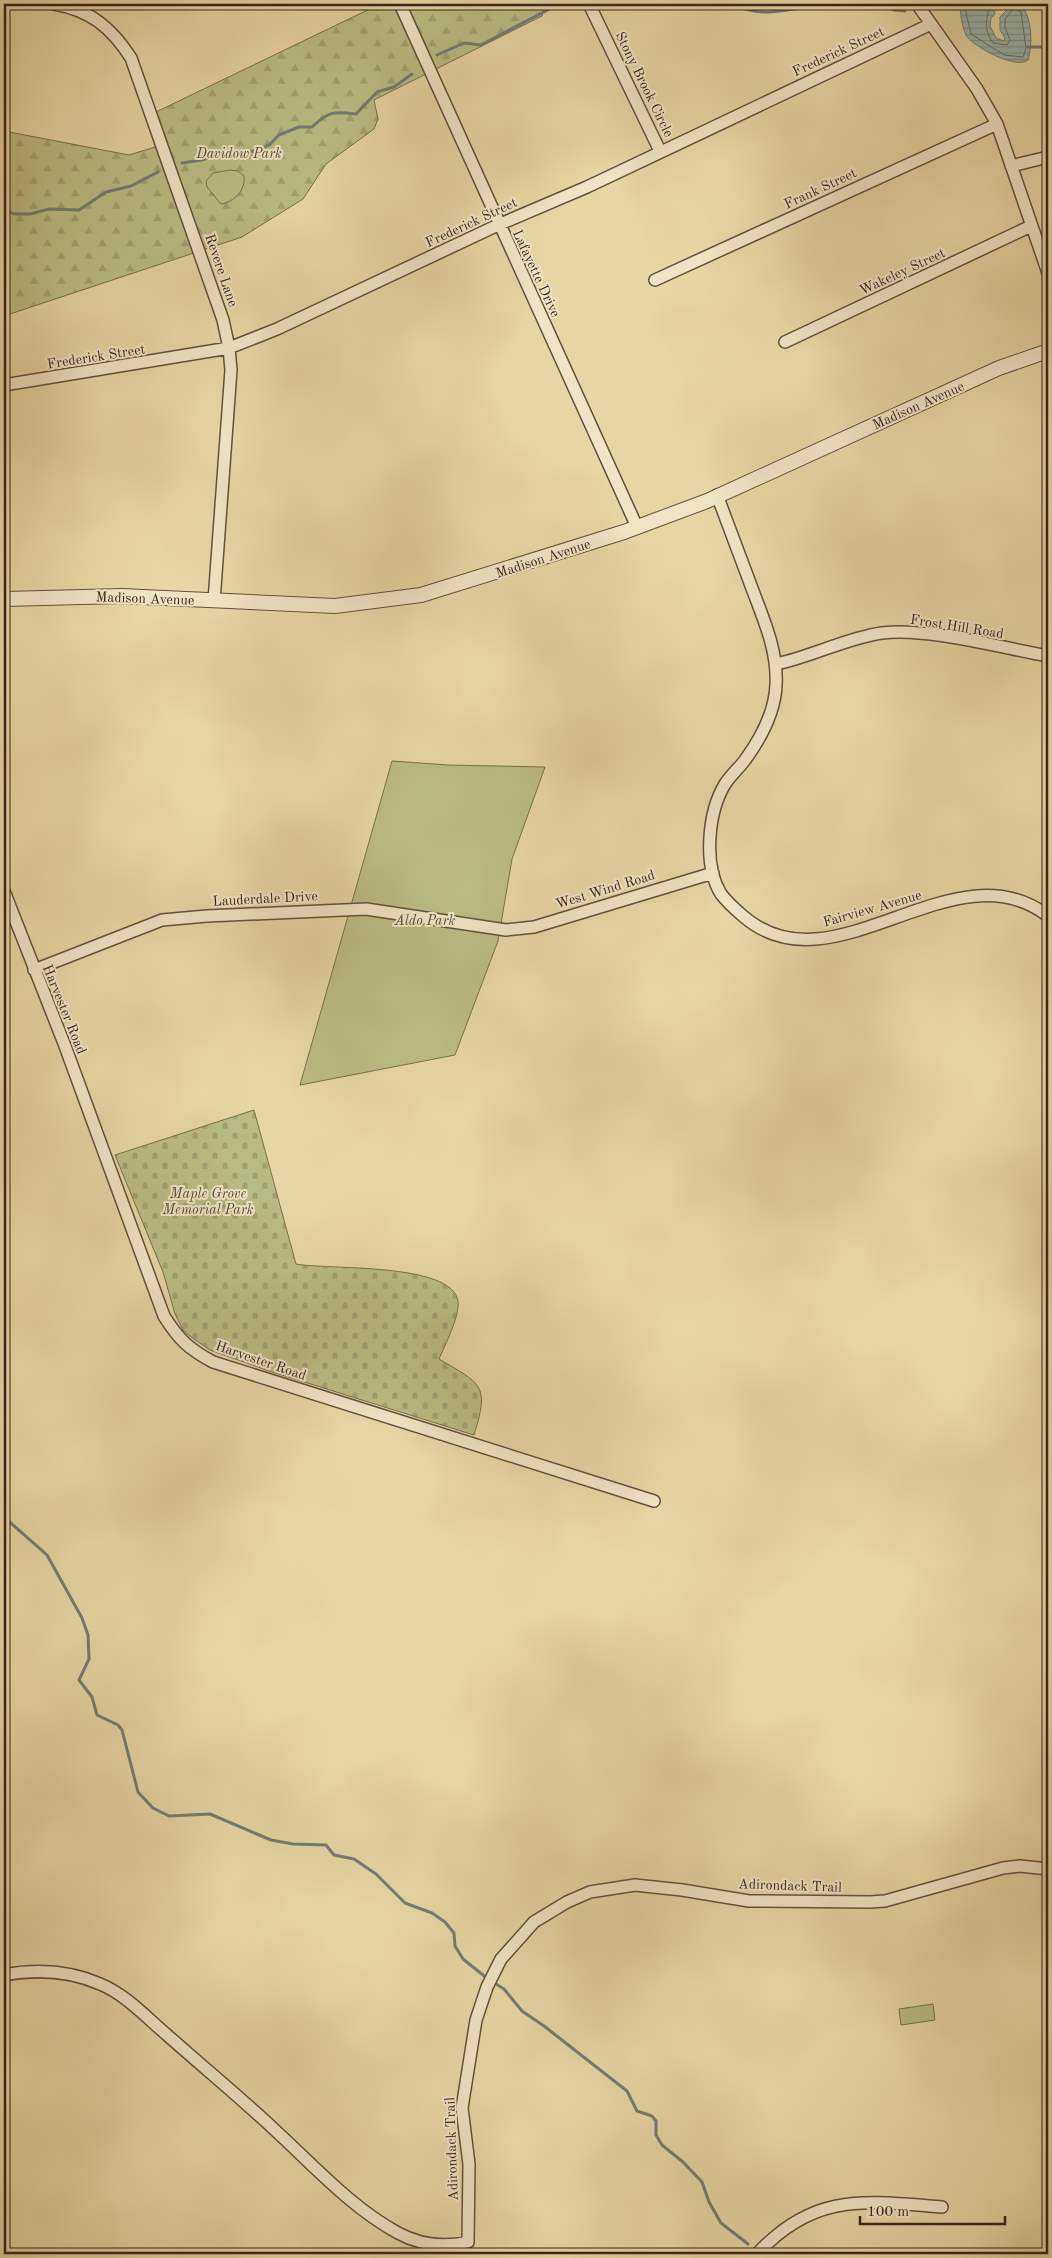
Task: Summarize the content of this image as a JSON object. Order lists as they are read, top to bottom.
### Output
{
  "streets": {
    "street": [
      "Frederick Street",
      "Stony Brook Circle",
      "Frank Street",
      "Revere Lane",
      "Wakeley Street",
      "Lafayette Drive",
      "Madison Avenue",
      "Frost Hill Road",
      "West Wind Road",
      "Lauderdale Drive",
      "Fairview Avenue",
      "Harvester Road",
      "Adirondack Trail"
    ]
  },
  "crossings": [
    ["Frederick Street", "Stony Brook Circle"],
    ["Frederick Street", "Revere Lane"],
    ["Frederick Street", "Lafayette Drive"],
    ["Revere Lane", "Madison Avenue"],
    ["Lafayette Drive", "Madison Avenue"],
    ["Madison Avenue", "Fairview Avenue"],
    ["Frost Hill Road", "Fairview Avenue"],
    ["West Wind Road", "Lauderdale Drive"],
    ["West Wind Road", "Fairview Avenue"],
    ["Lauderdale Drive", "Harvester Road"]
  ],
  "parks": ["Davidow Park", "Aldo Park", "Maple Grove Memorial Park"],
  "scale_bar": "100 m"
}
